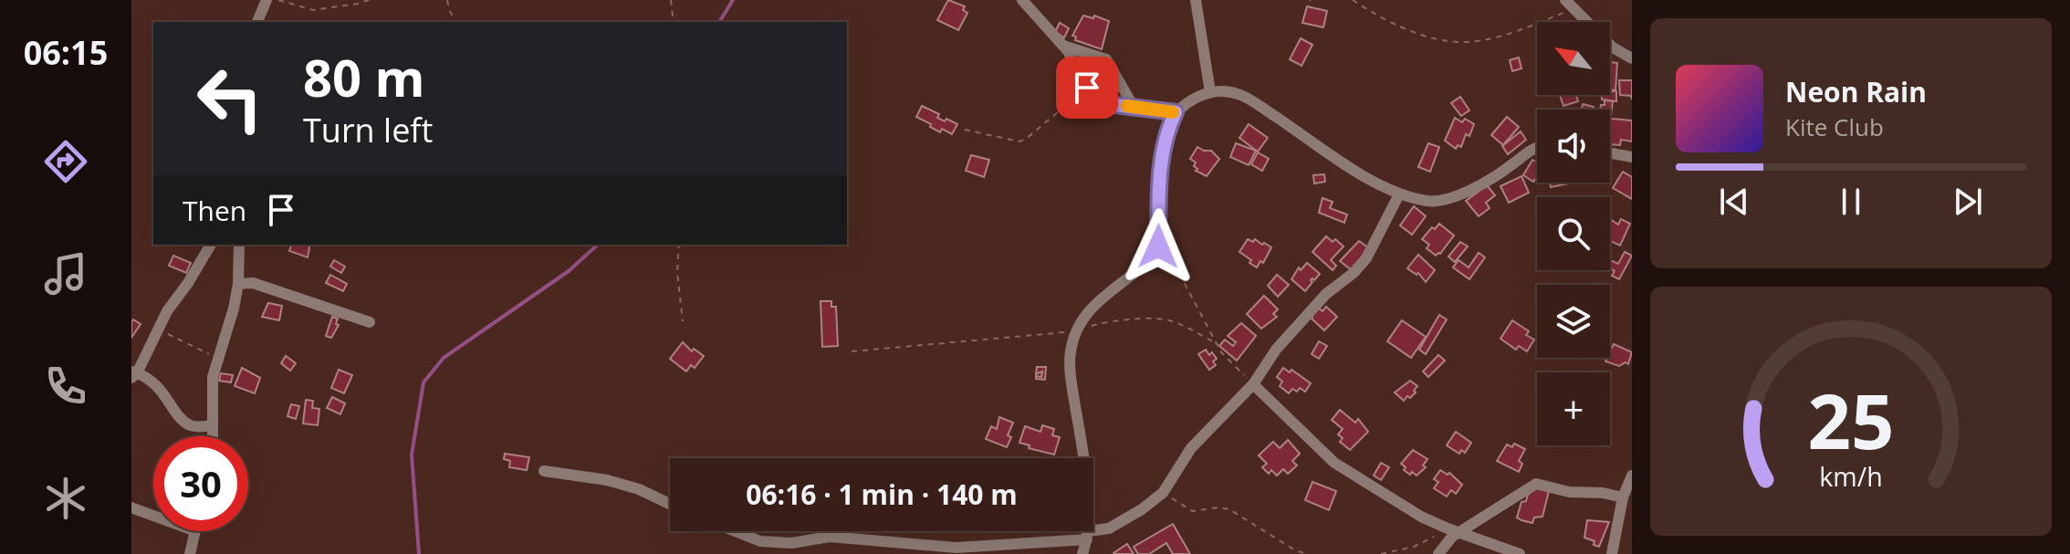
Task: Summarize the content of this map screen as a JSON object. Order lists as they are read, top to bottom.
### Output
{
  "north": "top left",
  "page": {
    "tabs": "06:15",
    "map_buttons": "+",
    "turn": ["80 m", "Turn left"],
    "song": ["Neon Rain", "Kite Club"],
    "then": "Then",
    "limit": "30",
    "trip": "06:16 · 1 min · 140 m",
    "gauge": ["25", "km/h"]
  }
}
